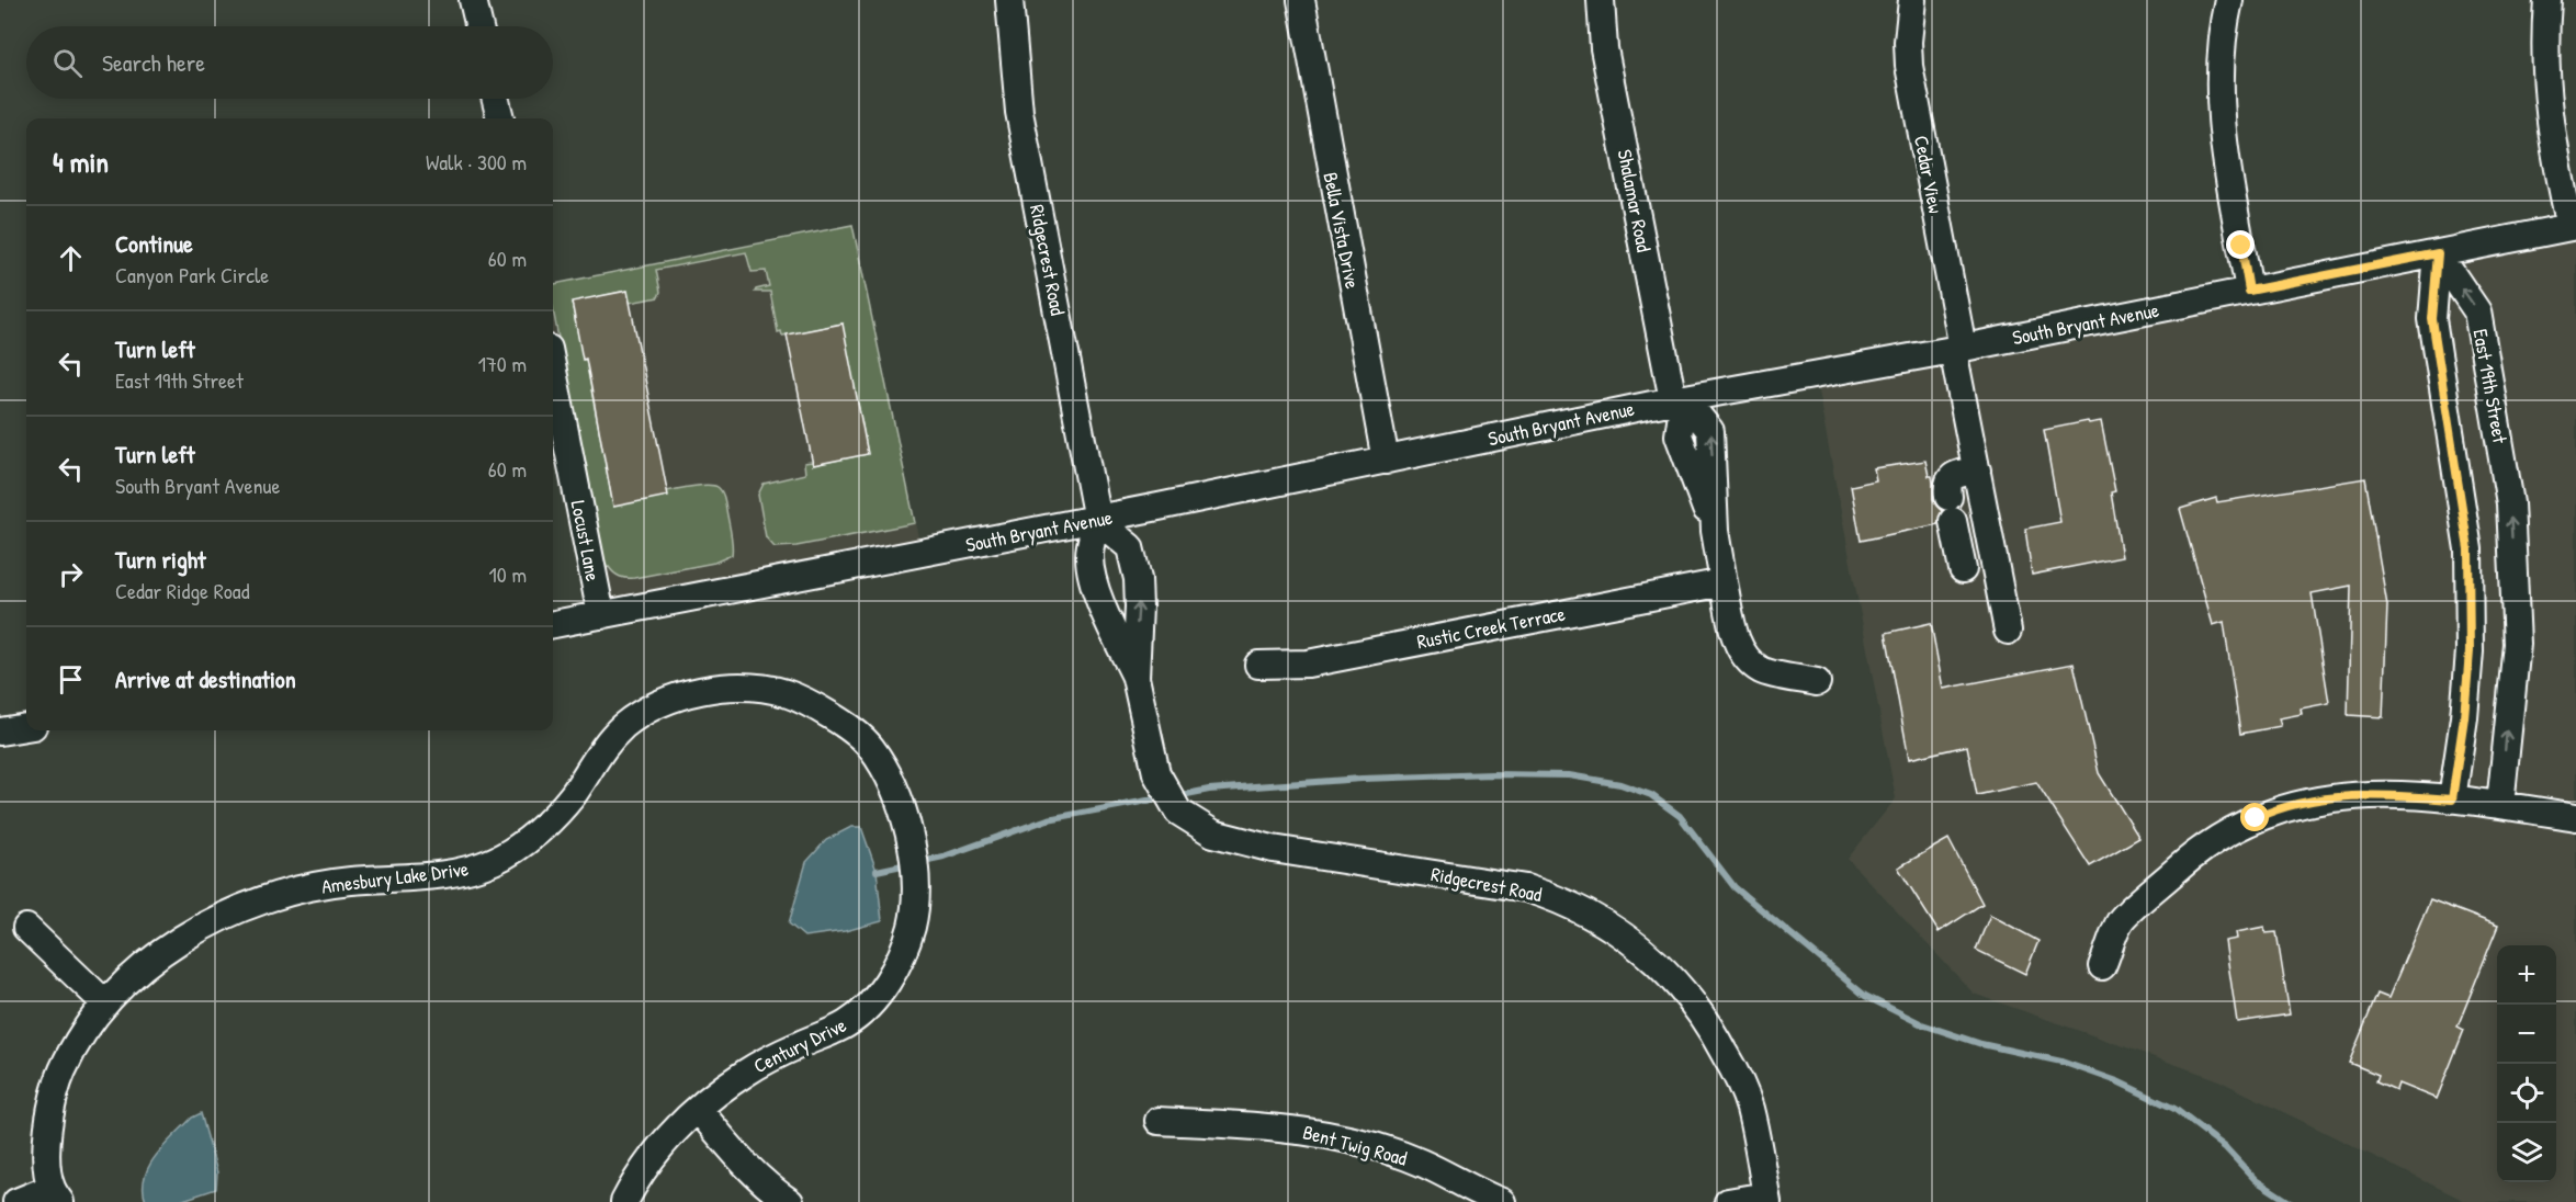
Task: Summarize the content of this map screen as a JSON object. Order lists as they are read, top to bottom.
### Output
{
  "streets": {
    "street": [
      "Cedar View",
      "Shalamar Road",
      "Bella Vista Drive",
      "Ridgecrest Road",
      "South Bryant Avenue",
      "East 19th Street",
      "Locust Lane",
      "Rustic Creek Terrace",
      "Amesbury Lake Drive",
      "Century Drive",
      "Bent Twig Road"
    ]
  },
  "crossings": [
    ["Cedar View", "South Bryant Avenue"],
    ["Shalamar Road", "South Bryant Avenue"],
    ["Bella Vista Drive", "South Bryant Avenue"],
    ["Ridgecrest Road", "South Bryant Avenue"],
    ["South Bryant Avenue", "East 19th Street"],
    ["South Bryant Avenue", "Locust Lane"],
    ["Amesbury Lake Drive", "Century Drive"]
  ],
  "page": {
    "search": "Search here",
    "heading": ["4 min", "Walk · 300 m"],
    "list": [
      ["Continue", "Canyon Park Circle", "60 m"],
      ["Turn left", "East 19th Street", "170 m"],
      ["Turn left", "South Bryant Avenue", "60 m"],
      ["Turn right", "Cedar Ridge Road", "10 m"],
      "Arrive at destination"
    ],
    "map_buttons": ["+", "−"]
  }
}
